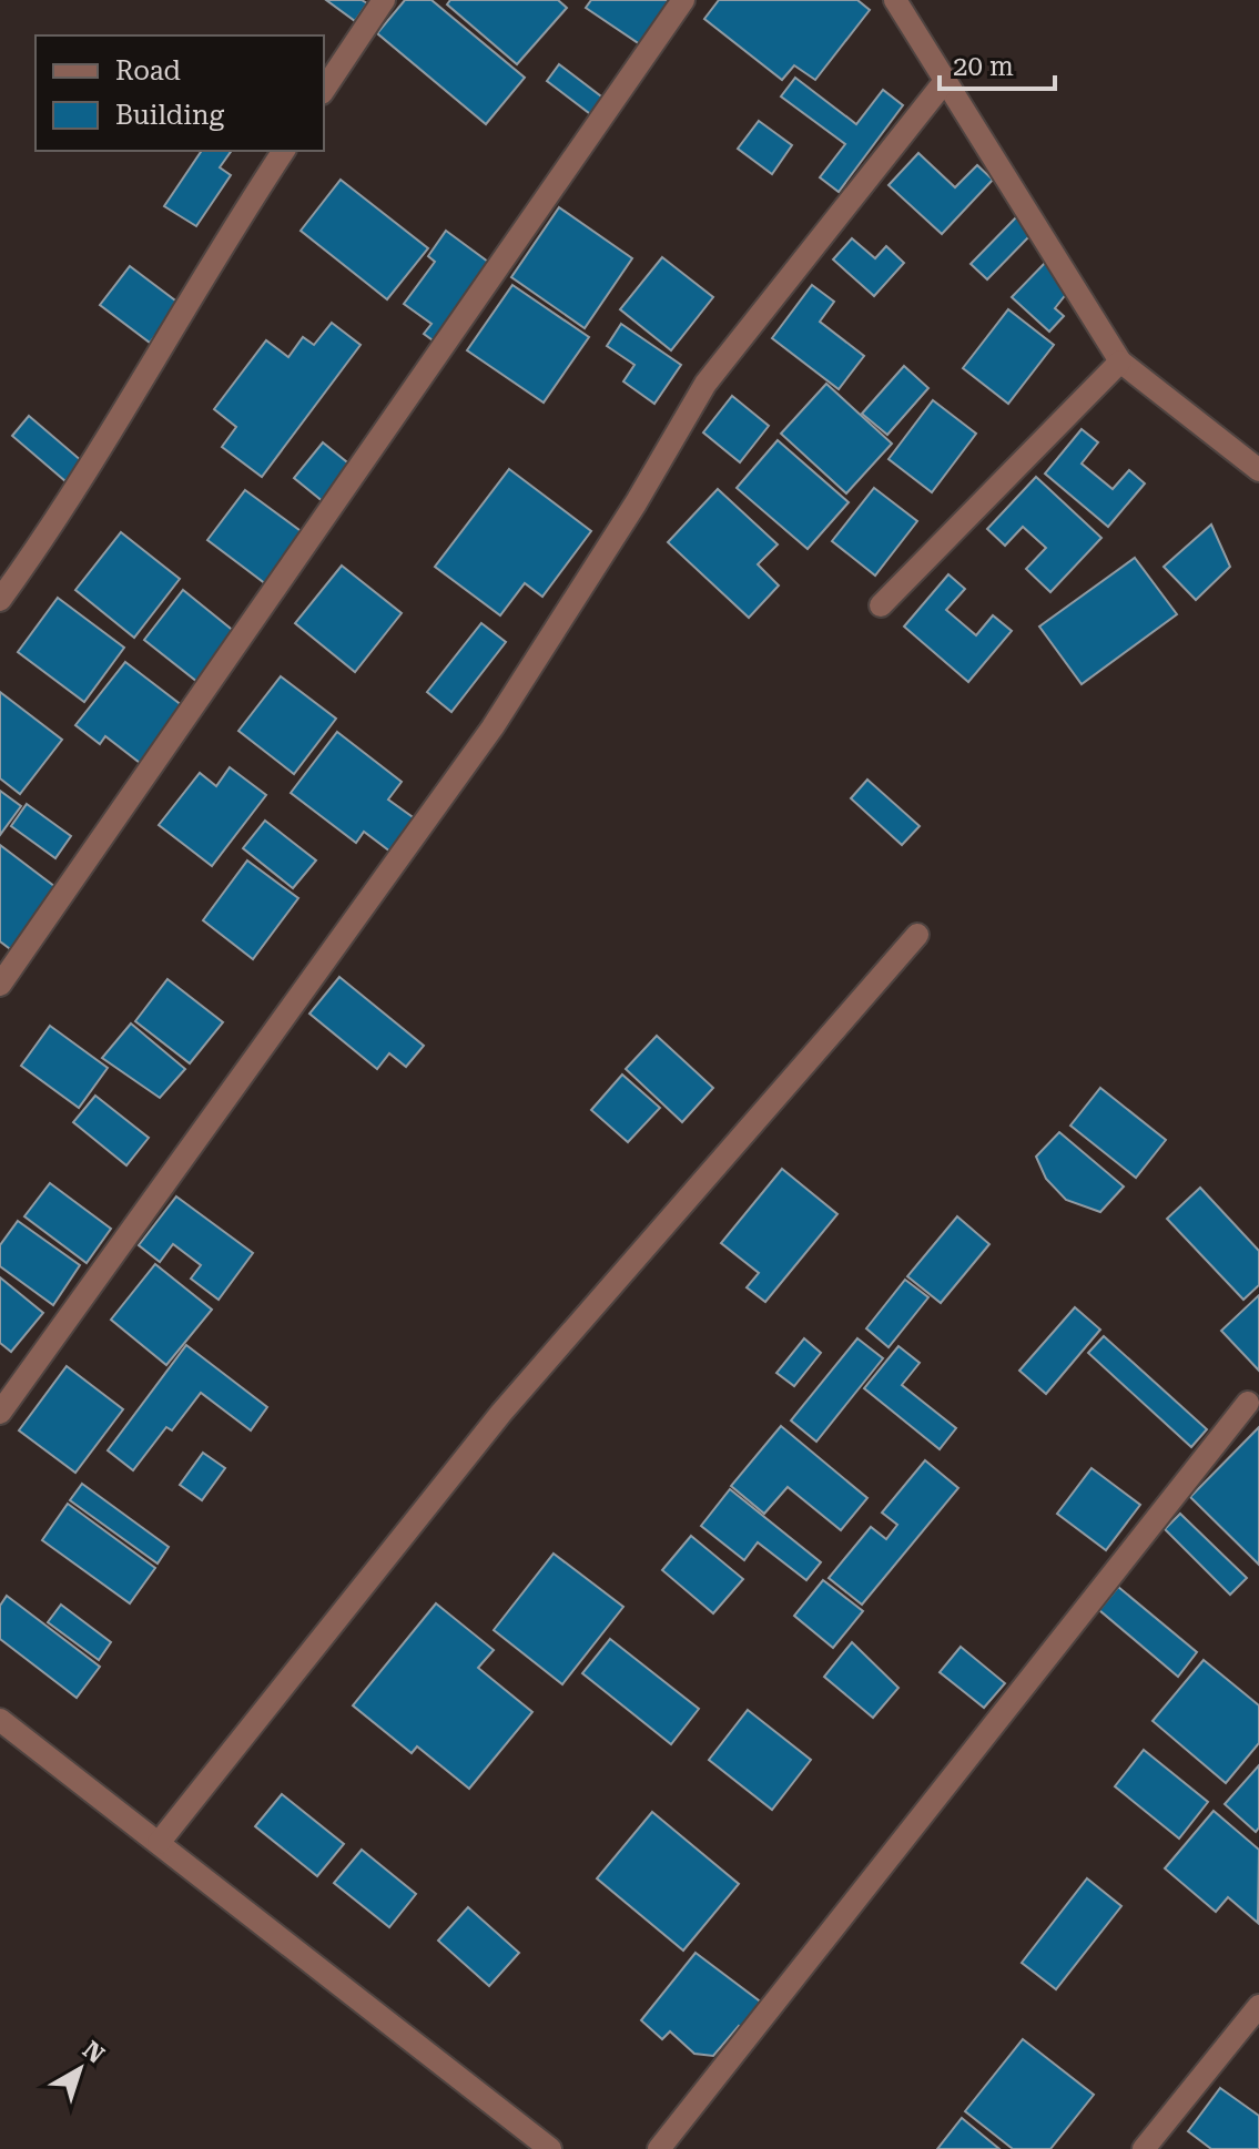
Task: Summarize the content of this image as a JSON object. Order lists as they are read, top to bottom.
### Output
{
  "legend": ["Road", "Building"],
  "scale_bar": "20 m",
  "north": "top right"
}
